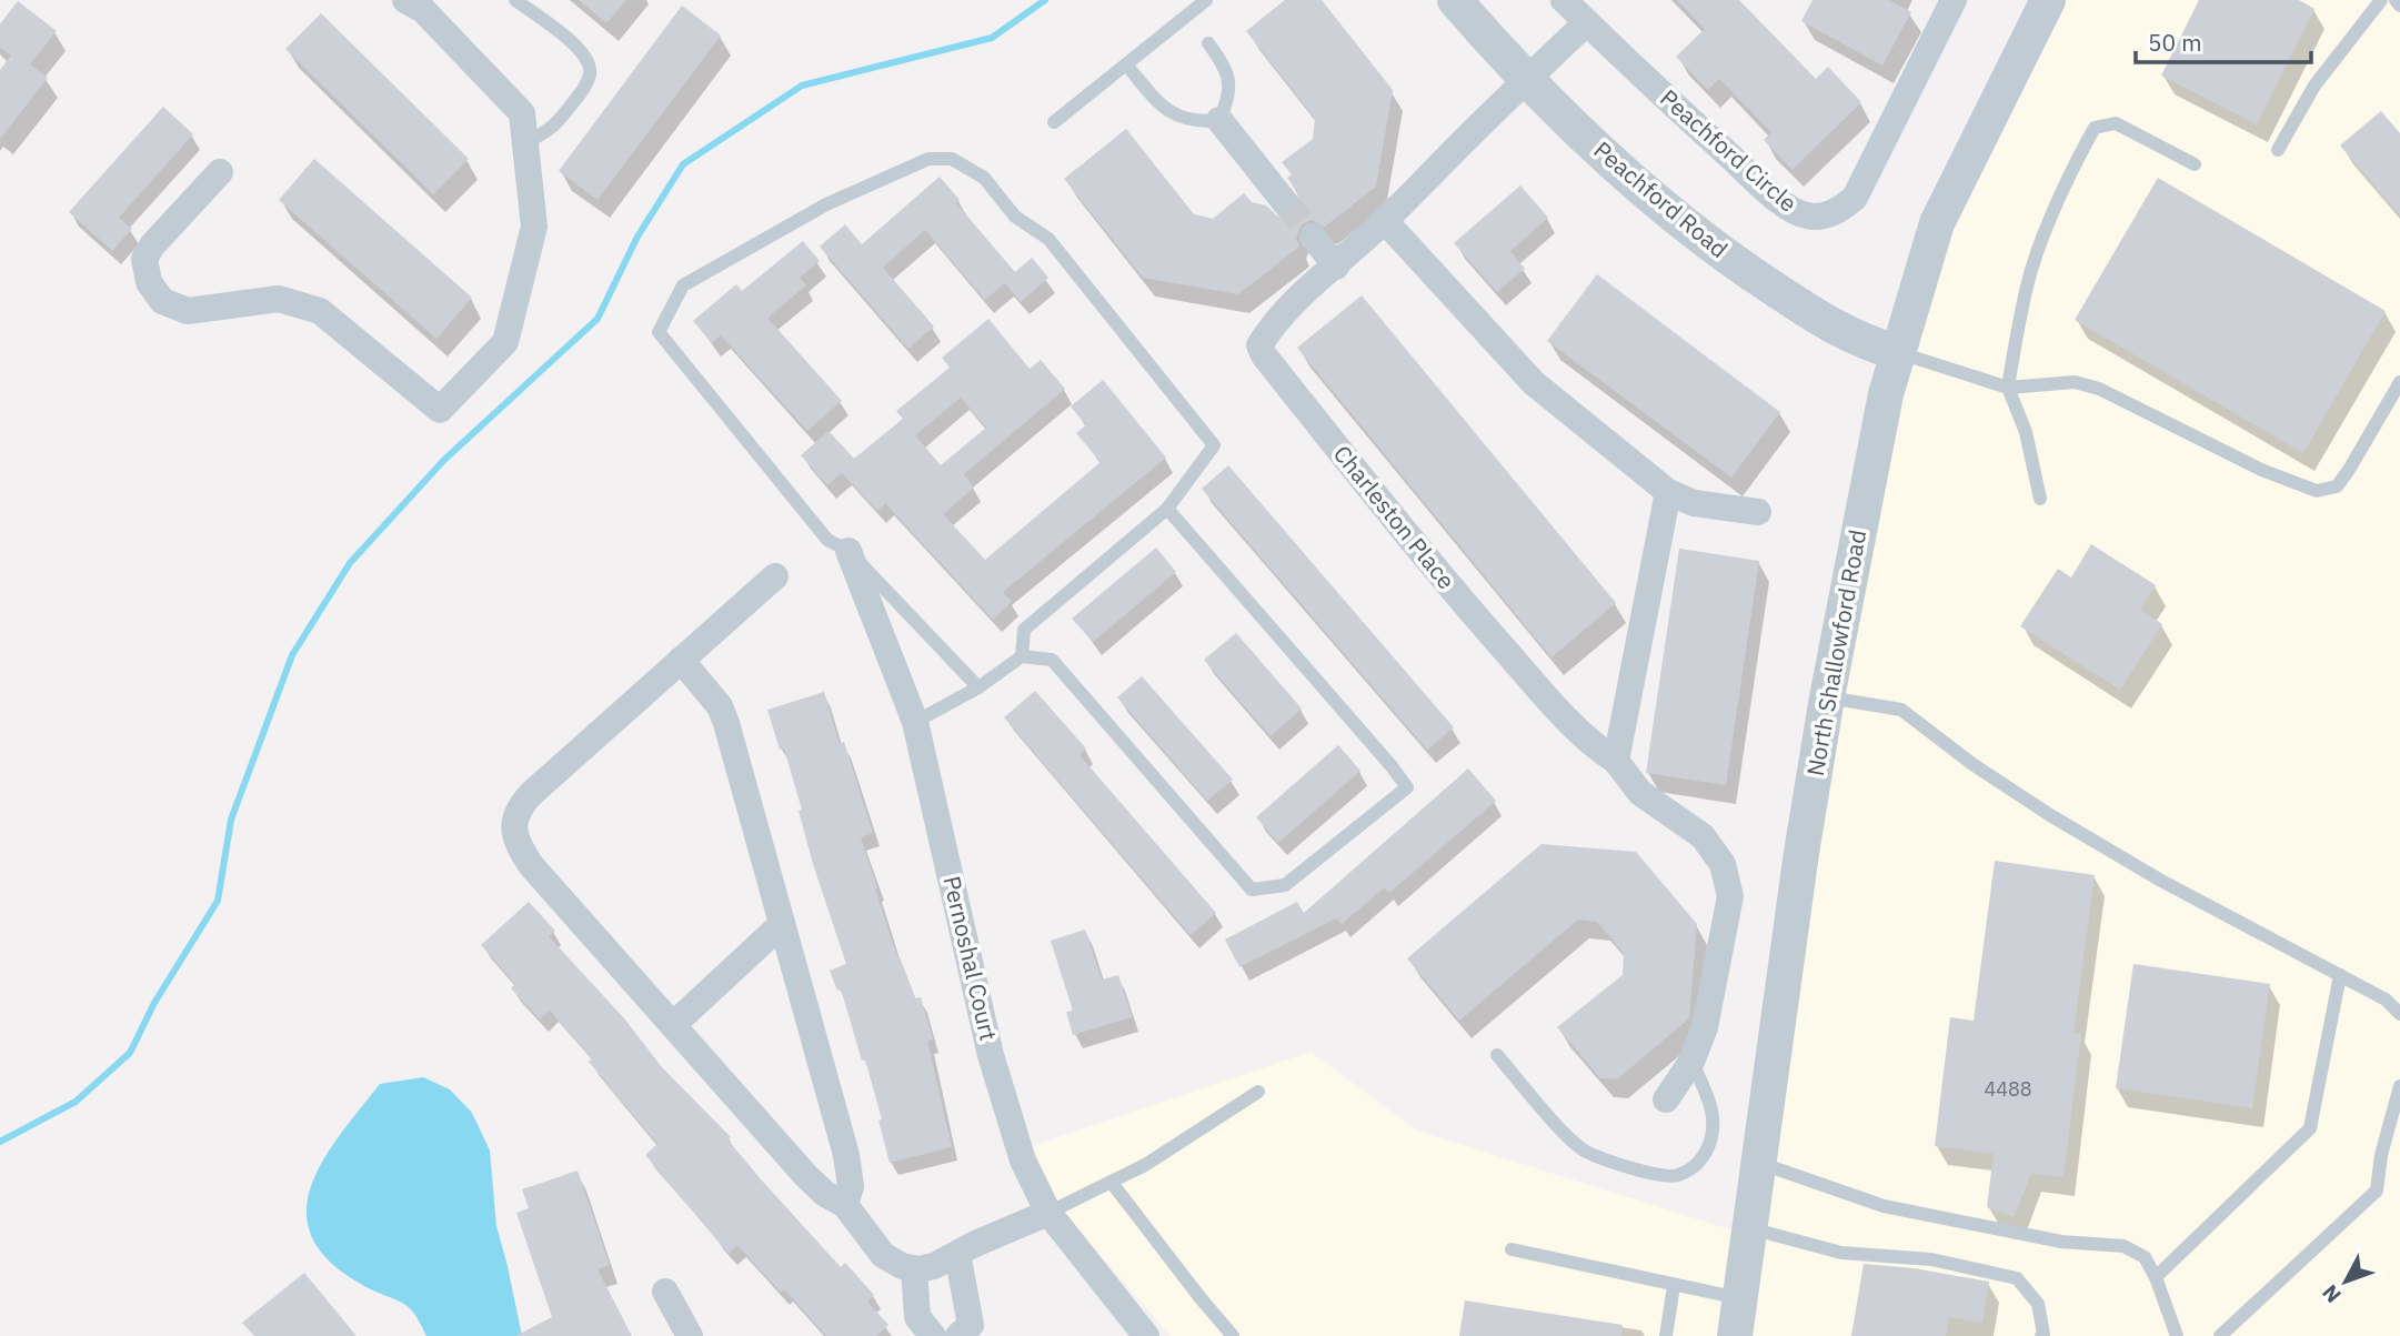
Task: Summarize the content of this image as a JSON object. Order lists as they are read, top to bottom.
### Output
{
  "streets": {
    "street": [
      "Peachford Circle",
      "Peachford Road",
      "Charleston Place",
      "North Shallowford Road",
      "Pernoshal Court"
    ]
  },
  "crossings": [
    ["Peachford Road", "Charleston Place"],
    ["Peachford Road", "North Shallowford Road"]
  ],
  "house_numbers": ["4488"],
  "scale_bar": "50 m",
  "north": "bottom left"
}
